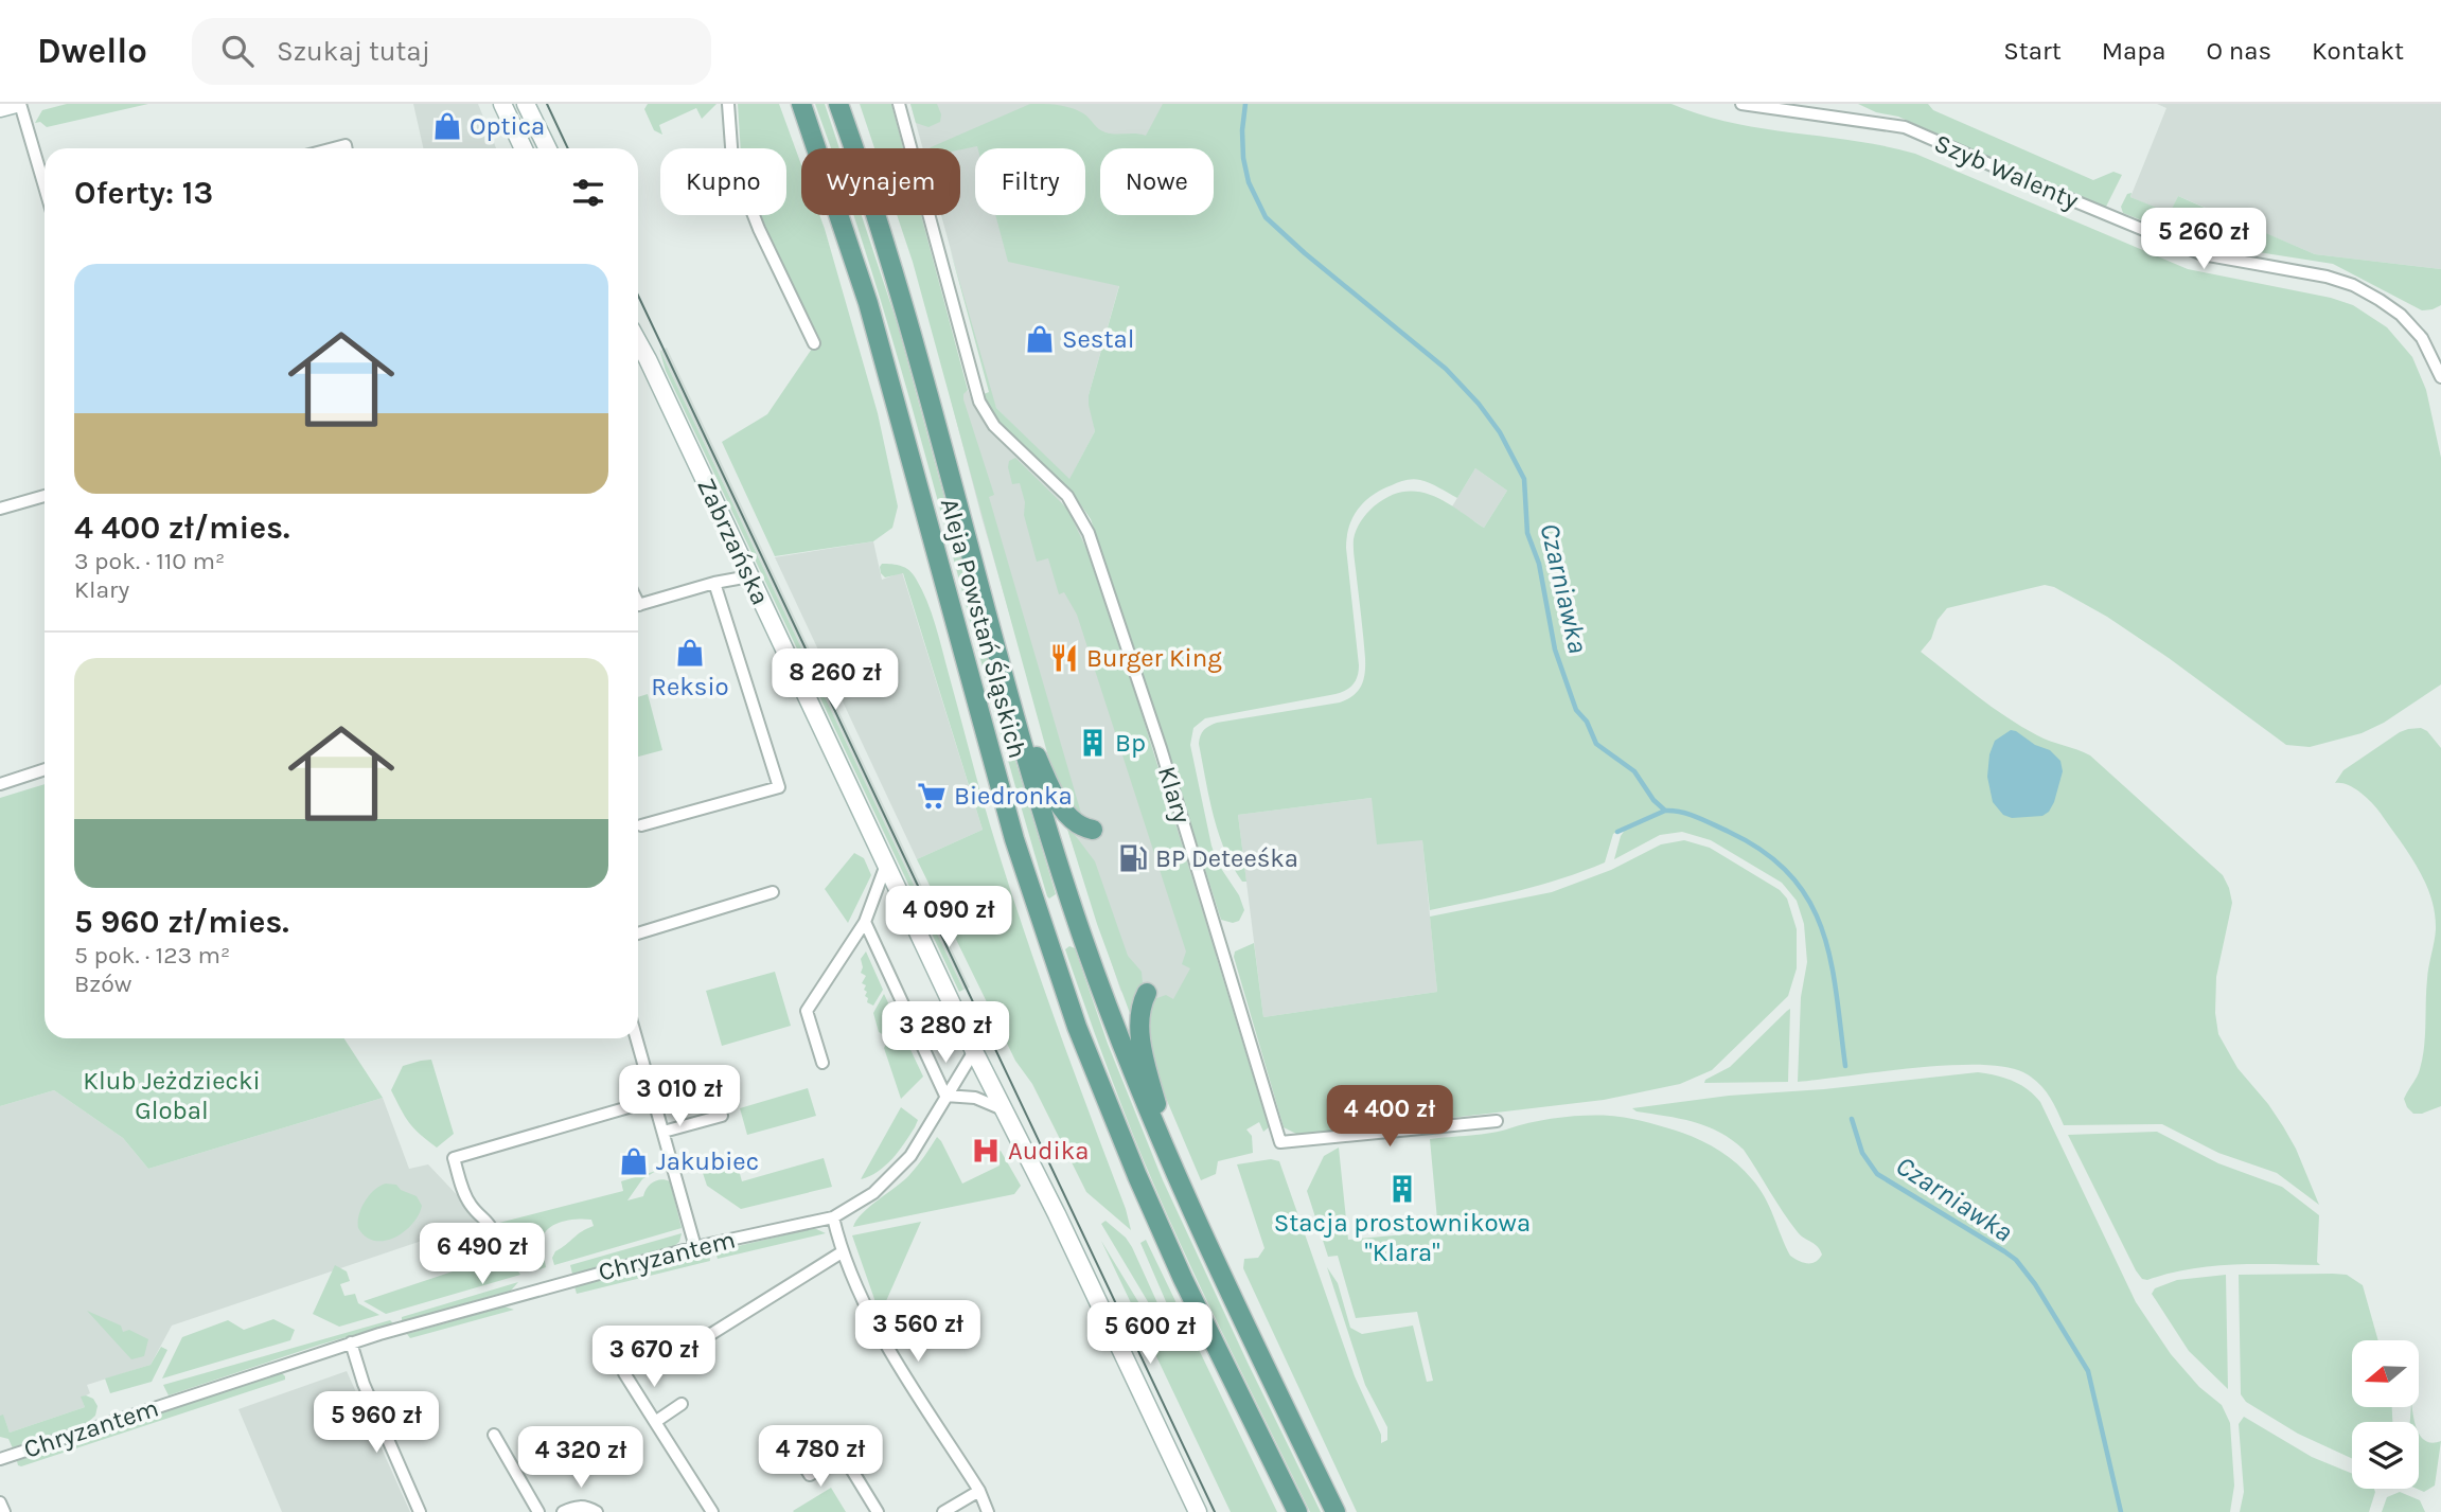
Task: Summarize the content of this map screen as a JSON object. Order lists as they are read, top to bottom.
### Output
{
  "streets": {
    "main road": ["Aleja Powstań Śląskich"],
    "street": [
      "Szyb Walenty",
      "Zabrzańska",
      "Klary",
      "Chryzantem"
    ]
  },
  "crossings": [
    ["Zabrzańska", "Chryzantem"]
  ],
  "water": ["Czarniawka"],
  "parks": ["Klub Jeżdziecki Global"],
  "places": {
    "shop": [
      "Optica",
      "Sestal",
      "Reksio",
      "Jakubiec"
    ],
    "restaurant": ["Burger King"],
    "building": ["Bp", "Stacja prostownikowa \"Klara\""],
    "supermarket": ["Biedronka"],
    "fuel station": ["BP Deteeśka"],
    "hospital": ["Audika"]
  },
  "north": "left",
  "page": {
    "header": "Dwello",
    "search": "Szukaj tutaj",
    "nav": [
      "Start",
      "Mapa",
      "O nas",
      "Kontakt"
    ],
    "chip": [
      "Kupno",
      "Wynajem",
      "Filtry",
      "Nowe"
    ],
    "heading": "Oferty: 13",
    "price": [
      "5 260 zł",
      "8 260 zł",
      "4 090 zł",
      "3 280 zł",
      "3 010 zł",
      "4 400 zł",
      "6 490 zł",
      "3 560 zł",
      "5 600 zł",
      "3 670 zł",
      "5 960 zł",
      "4 780 zł",
      "4 320 zł"
    ],
    "list": [
      {
        "name": "4 400 zł/mies.",
        "note": "3 pok. · 110 m² · Klary"
      },
      {
        "name": "5 960 zł/mies.",
        "note": "5 pok. · 123 m² · Bzów"
      }
    ]
  }
}
